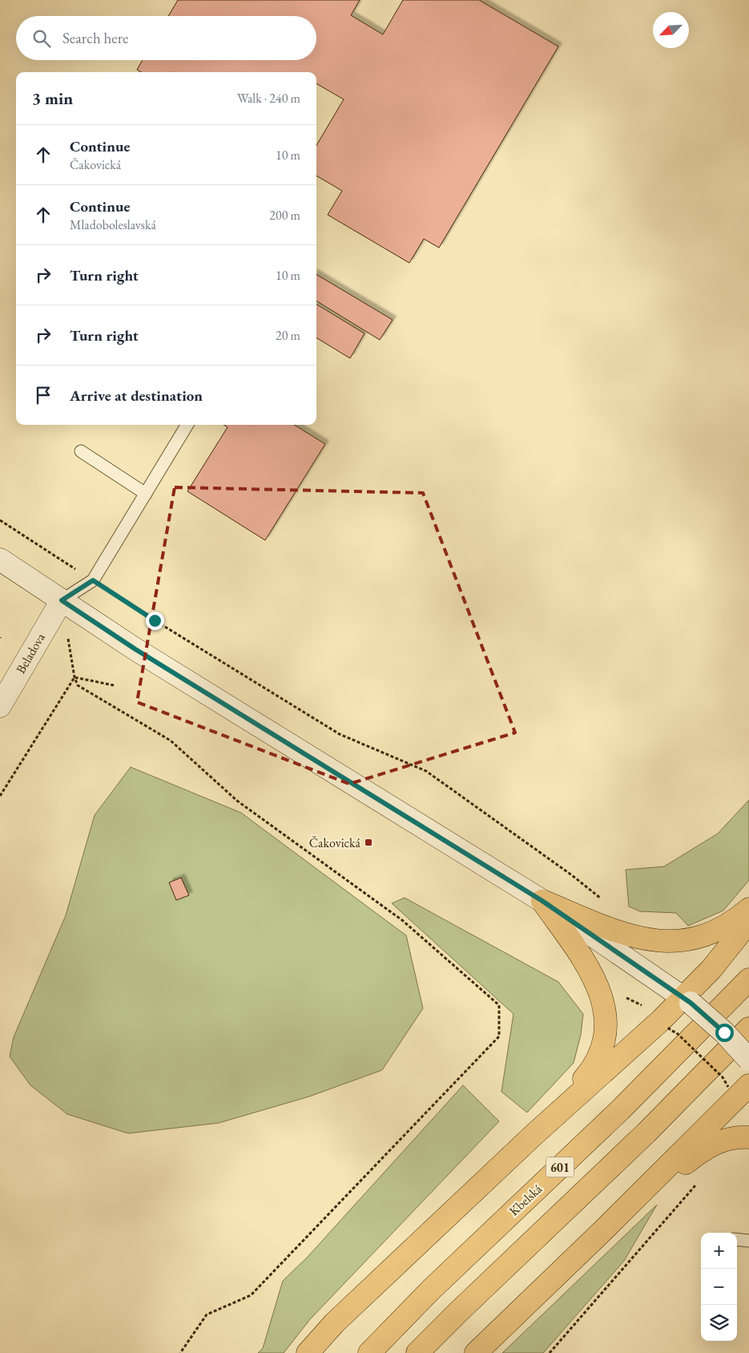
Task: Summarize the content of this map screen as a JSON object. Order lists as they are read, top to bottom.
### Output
{
  "streets": {
    "highway": ["601", "Kbelská"],
    "main road": ["Beladova"]
  },
  "places": {
    "transit": ["Čakovická"]
  },
  "north": "bottom left",
  "page": {
    "search": "Search here",
    "heading": ["3 min", "Walk · 240 m"],
    "list": [
      ["Continue", "Čakovická", "10 m"],
      ["Continue", "Mladoboleslavská", "200 m"],
      ["Turn right", "10 m"],
      ["Turn right", "20 m"],
      "Arrive at destination"
    ],
    "map_buttons": ["+", "−"]
  }
}
